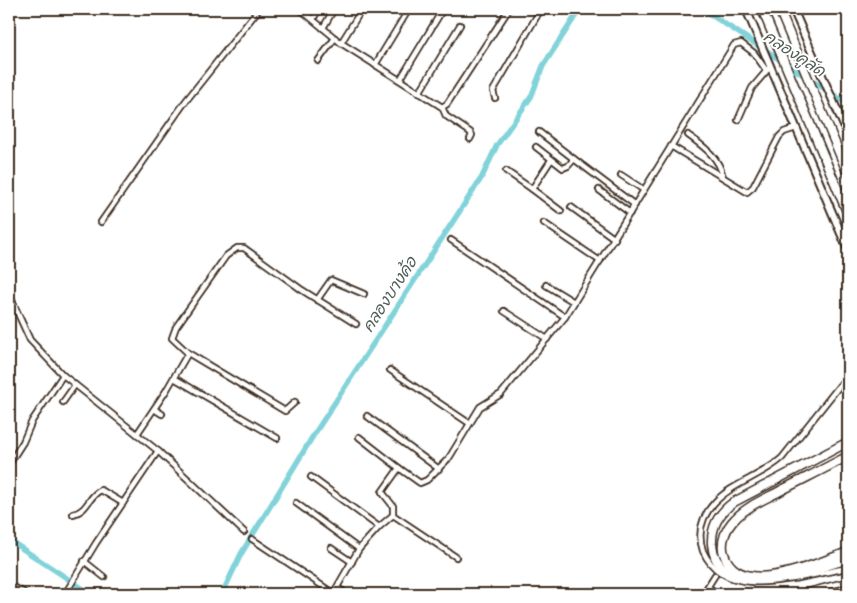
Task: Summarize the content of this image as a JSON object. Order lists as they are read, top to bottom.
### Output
{
  "water": ["คลองคูลัด", "คลองบางค้อ"]
}
